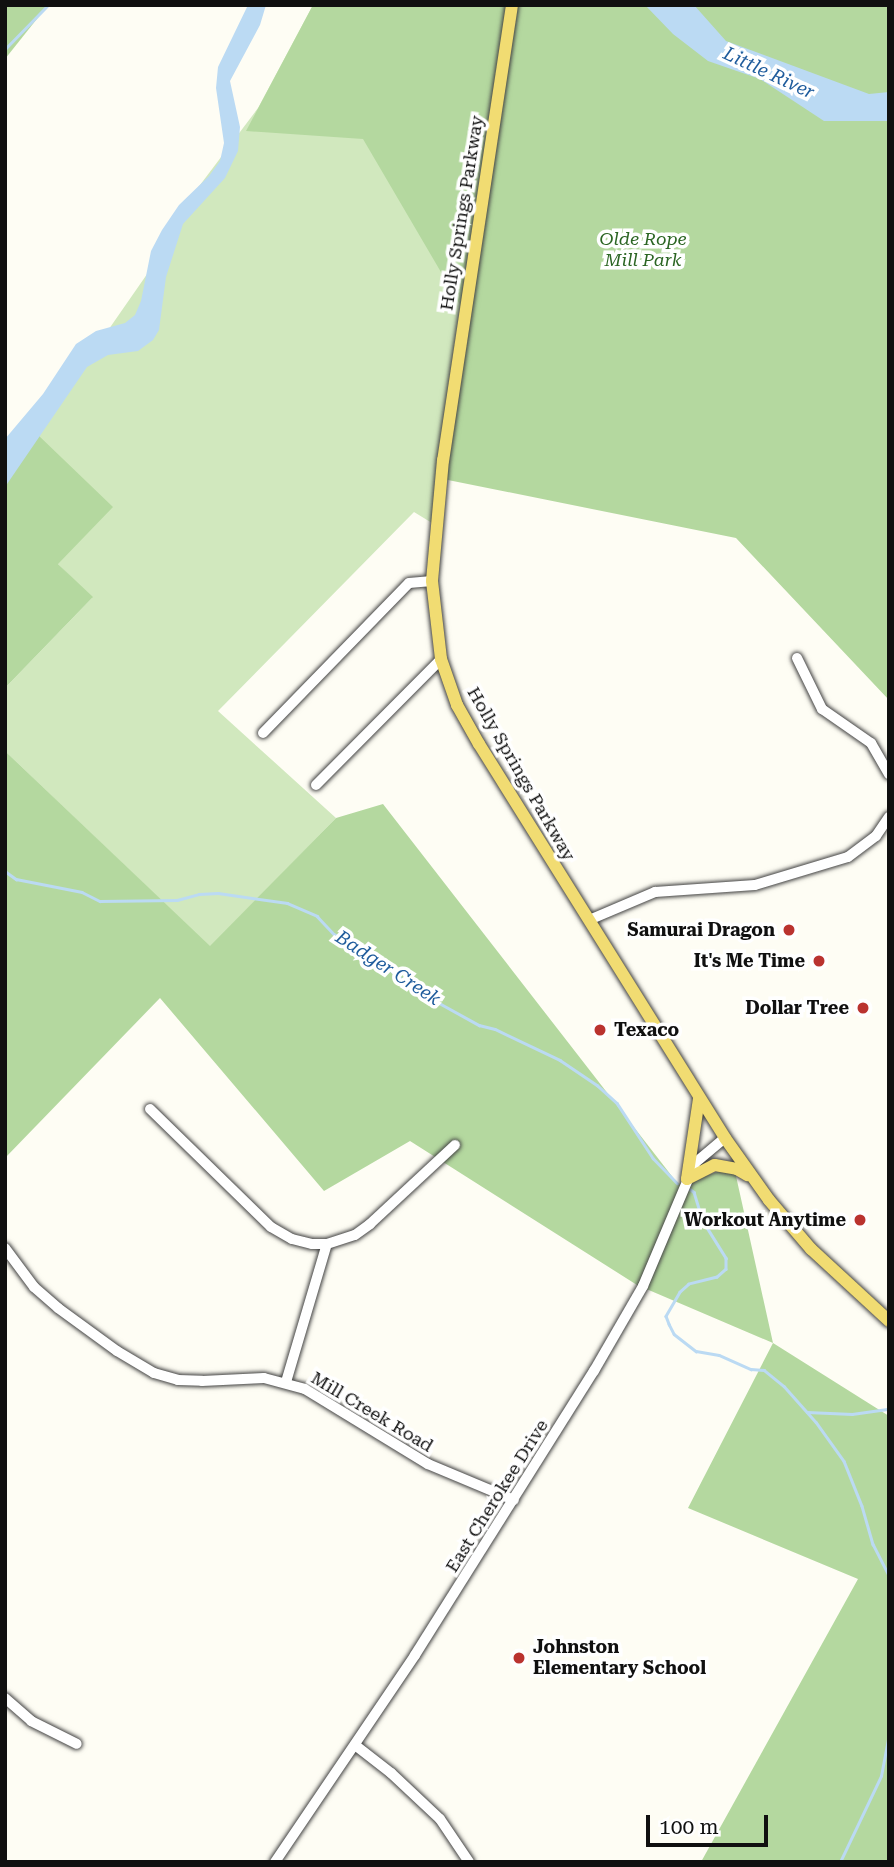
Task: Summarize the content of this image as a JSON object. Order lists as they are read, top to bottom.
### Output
{
  "streets": {
    "main road": ["Holly Springs Parkway"],
    "street": ["Mill Creek Road", "East Cherokee Drive"]
  },
  "crossings": [
    ["Holly Springs Parkway", "East Cherokee Drive"],
    ["Mill Creek Road", "East Cherokee Drive"]
  ],
  "water": ["Little River", "Badger Creek"],
  "parks": ["Olde Rope Mill Park"],
  "places": [
    "Samurai Dragon",
    "It's Me Time",
    "Dollar Tree",
    "Texaco",
    "Workout Anytime",
    "Johnston Elementary School"
  ],
  "scale_bar": "100 m"
}
